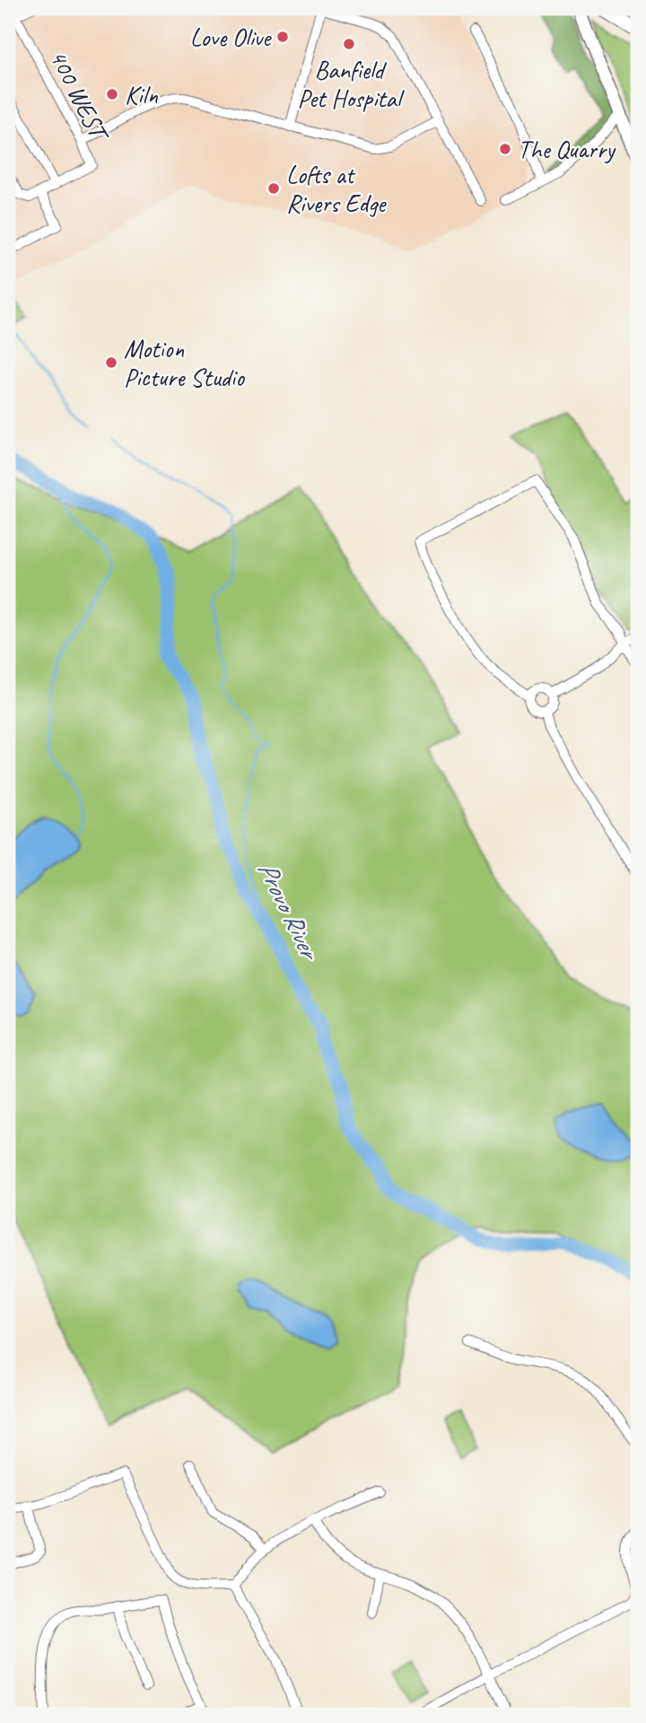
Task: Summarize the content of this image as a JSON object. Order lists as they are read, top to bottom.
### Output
{
  "streets": {
    "street": ["400 WEST"]
  },
  "water": ["Provo River"],
  "places": [
    "Love Olive",
    "Banfield Pet Hospital",
    "Kiln",
    "The Quarry",
    "Lofts at Rivers Edge",
    "Motion Picture Studio"
  ]
}
